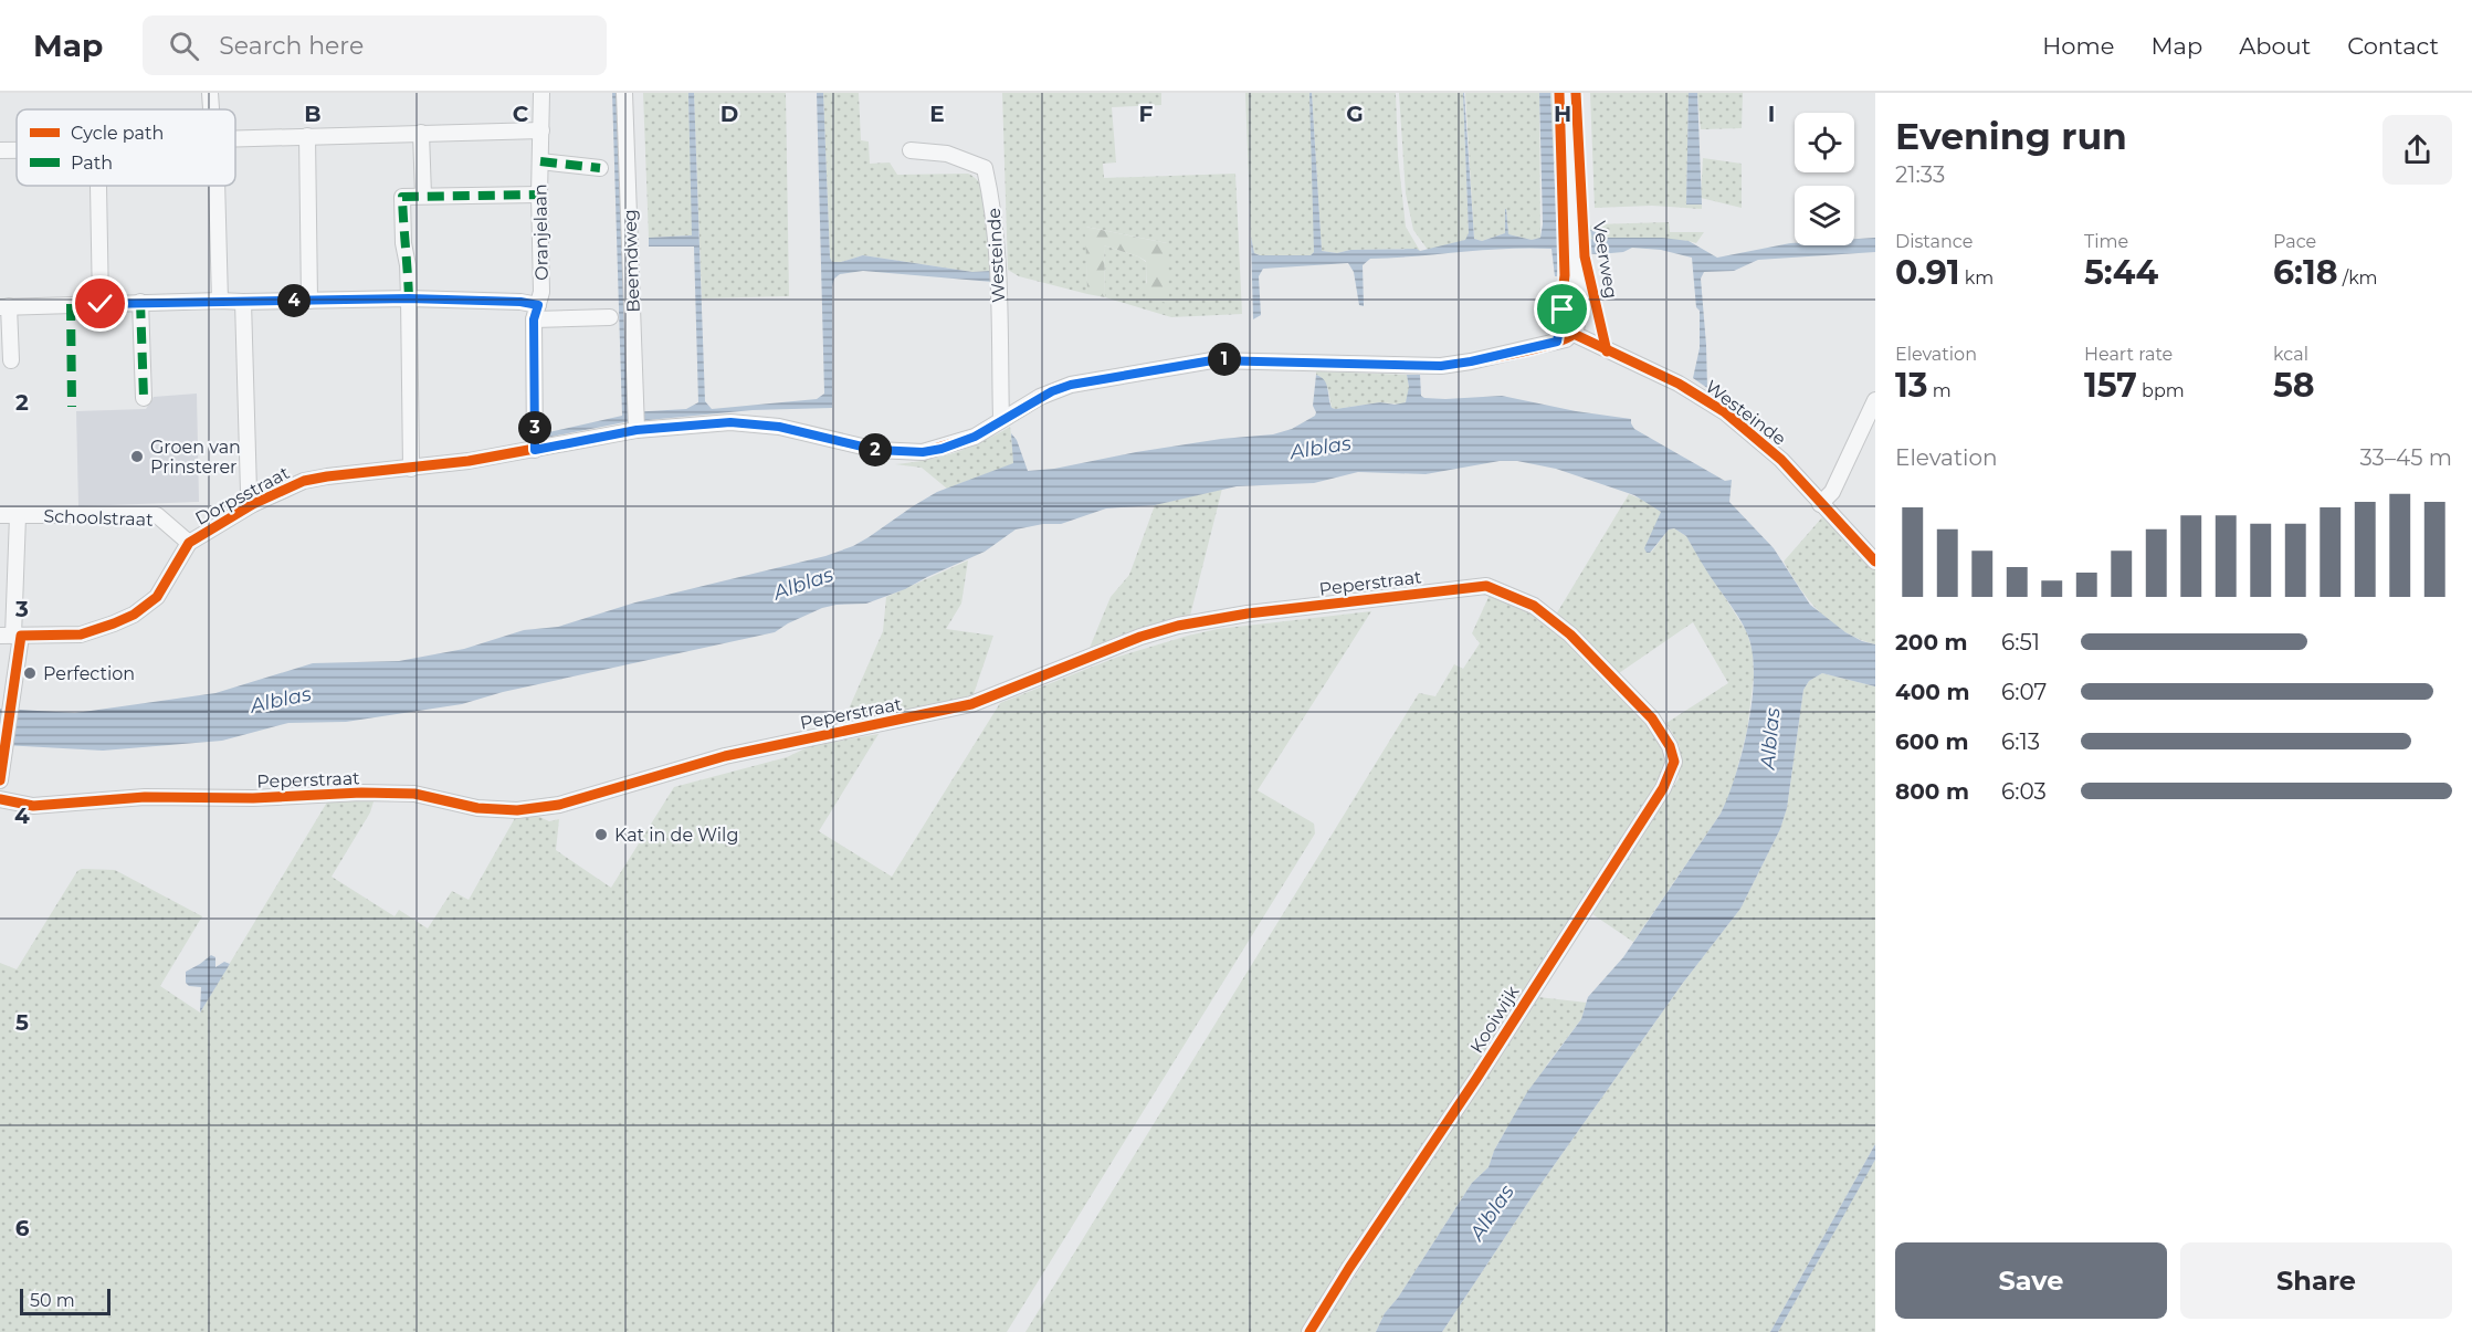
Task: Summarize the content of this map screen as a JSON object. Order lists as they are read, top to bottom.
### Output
{
  "streets": {
    "street": [
      "Oranjelaan",
      "Westeinde",
      "Veerweg",
      "Beemdweg",
      "Dorpsstraat",
      "Schoolstraat",
      "Peperstraat",
      "Kooiwijk"
    ]
  },
  "crossings": [
    ["Oranjelaan", "Dorpsstraat"],
    ["Westeinde", "Veerweg"],
    ["Beemdweg", "Dorpsstraat"],
    ["Dorpsstraat", "Schoolstraat"],
    ["Peperstraat", "Kooiwijk"]
  ],
  "water": ["Alblas"],
  "places": ["Groen van Prinsterer", "Perfection", "Kat in de Wilg"],
  "legend": ["Cycle path", "Path"],
  "scale_bar": "50 m",
  "page": {
    "header": "Map",
    "search": "Search here",
    "nav": [
      "Home",
      "Map",
      "About",
      "Contact"
    ],
    "heading": ["Evening run", "21:33"],
    "stats": [
      ["Distance", "0.91 km"],
      ["Time", "5:44"],
      ["Pace", "6:18 /km"],
      ["Elevation", "13 m"],
      ["Heart rate", "157 bpm"],
      ["kcal", "58"]
    ],
    "pins": [
      "4",
      "1",
      "3",
      "2"
    ],
    "chart": ["Elevation", "33–45 m"],
    "list": [
      {
        "name": "200 m",
        "note": "6:51"
      },
      {
        "name": "400 m",
        "note": "6:07"
      },
      {
        "name": "600 m",
        "note": "6:13"
      },
      {
        "name": "800 m",
        "note": "6:03"
      }
    ],
    "buttons": ["Save", "Share"],
    "scale": "50 m"
  },
  "grid": {
    "columns": [
      "B",
      "C",
      "D",
      "E",
      "F",
      "G",
      "H",
      "I"
    ],
    "rows": [
      "2",
      "3",
      "4",
      "5",
      "6"
    ]
  }
}
